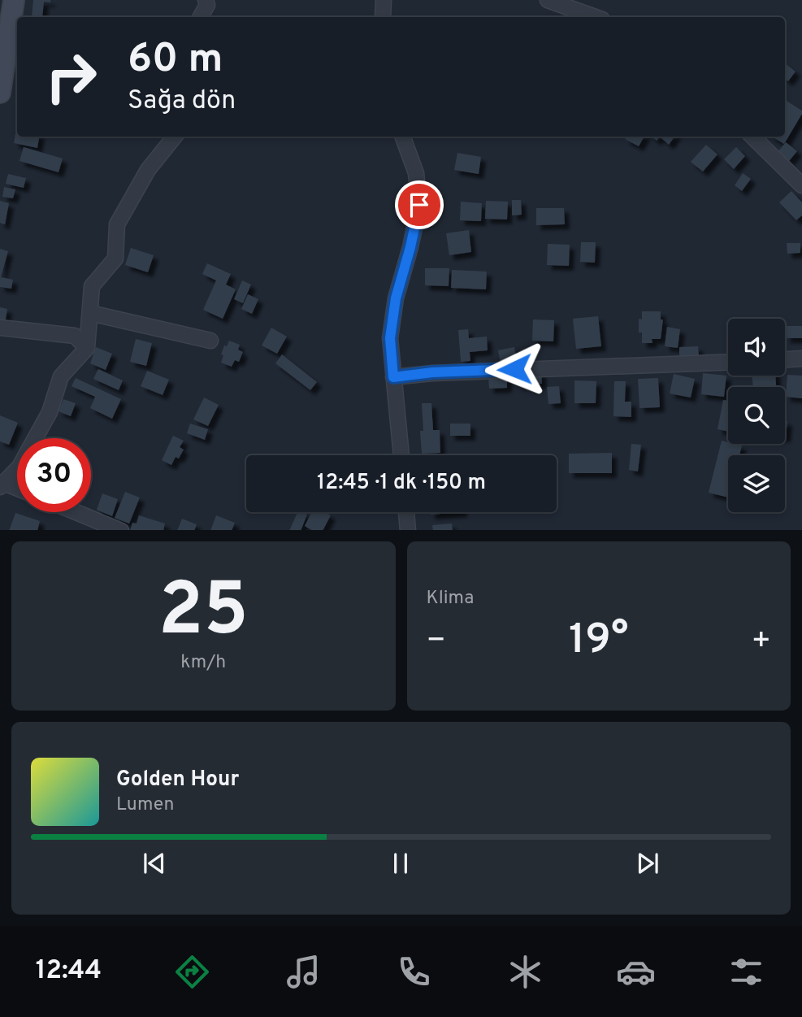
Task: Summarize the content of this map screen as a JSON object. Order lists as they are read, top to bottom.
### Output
{
  "page": {
    "turn": ["60 m", "Sağa dön"],
    "limit": "30",
    "trip": "12:45 · 1 dk · 150 m",
    "tile": [
      ["25", "km/h"],
      "Klima"
    ],
    "heat": ["−", "19°", "+"],
    "song": ["Golden Hour", "Lumen"],
    "tabs": "12:44"
  }
}
